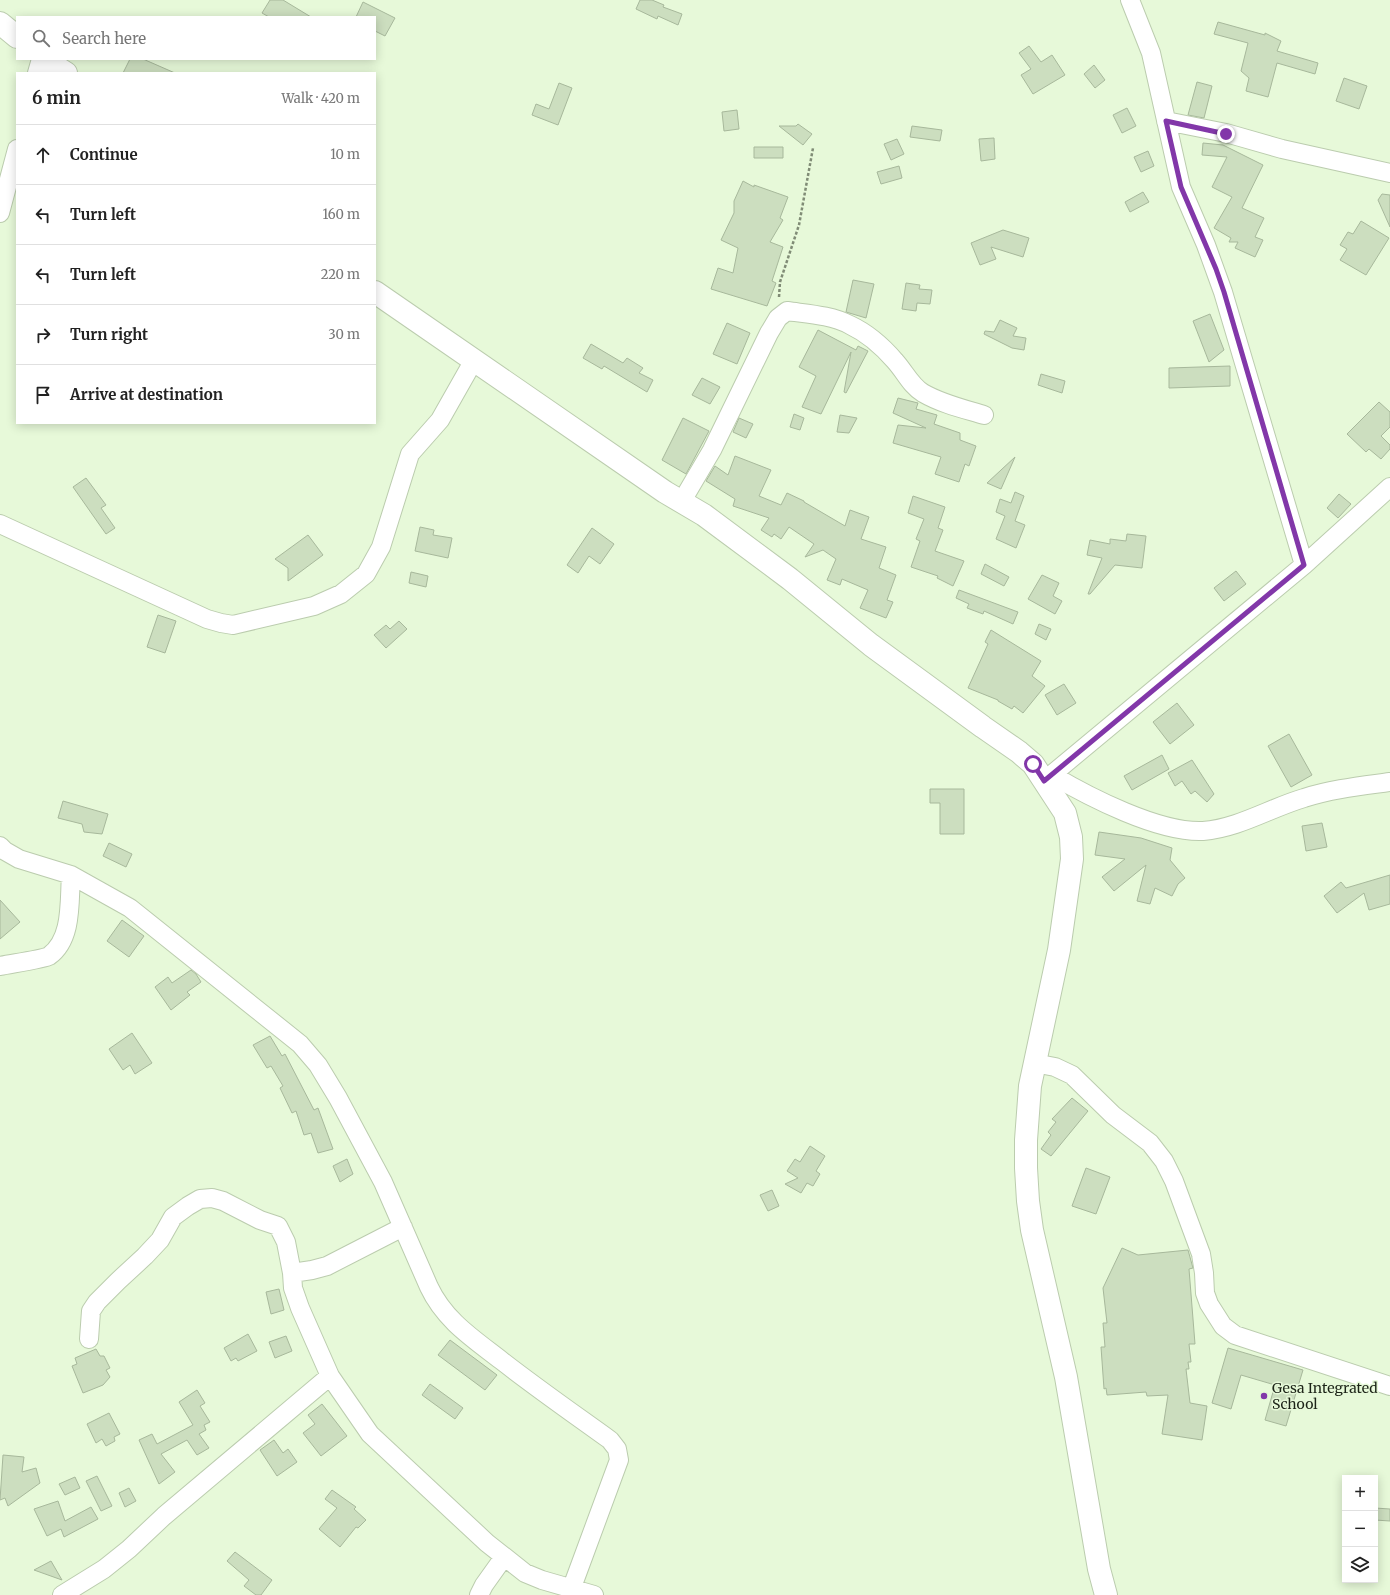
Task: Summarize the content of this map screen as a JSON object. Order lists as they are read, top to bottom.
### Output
{
  "places": ["Gesa Integrated School"],
  "page": {
    "search": "Search here",
    "heading": ["6 min", "Walk · 420 m"],
    "list": [
      ["Continue", "10 m"],
      ["Turn left", "160 m"],
      ["Turn left", "220 m"],
      ["Turn right", "30 m"],
      "Arrive at destination"
    ],
    "map_buttons": ["+", "−"]
  }
}
